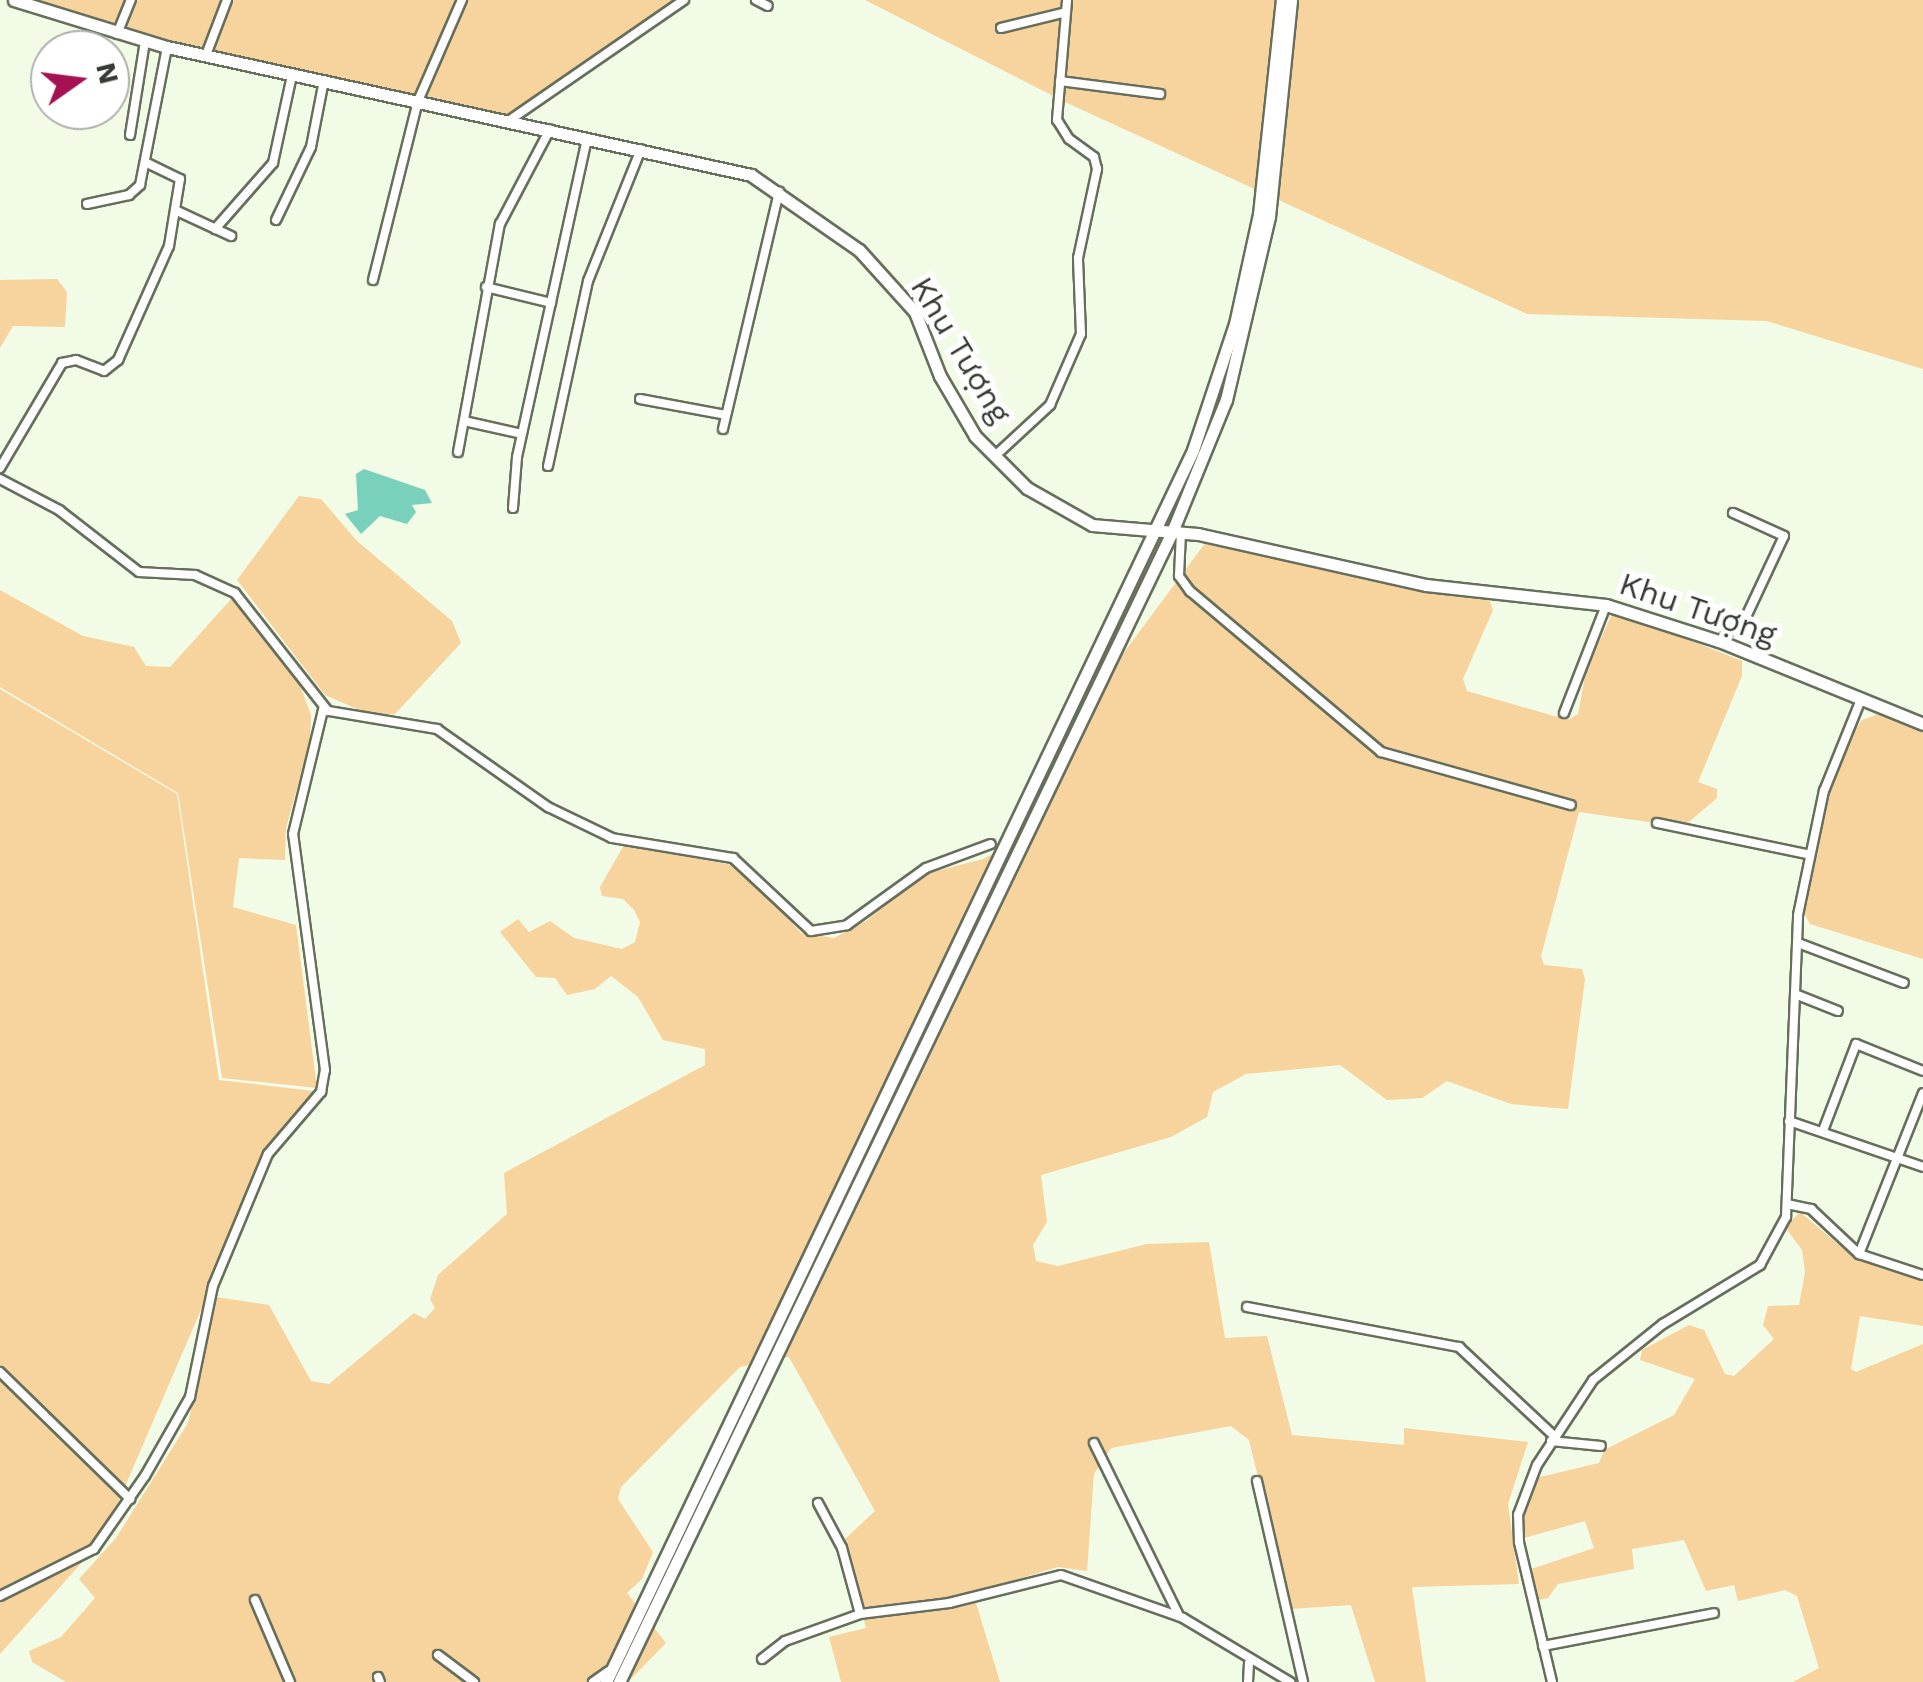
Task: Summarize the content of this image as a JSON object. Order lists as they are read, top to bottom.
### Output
{
  "streets": {
    "main road": ["Khu Tượng"]
  },
  "north": "right"
}
